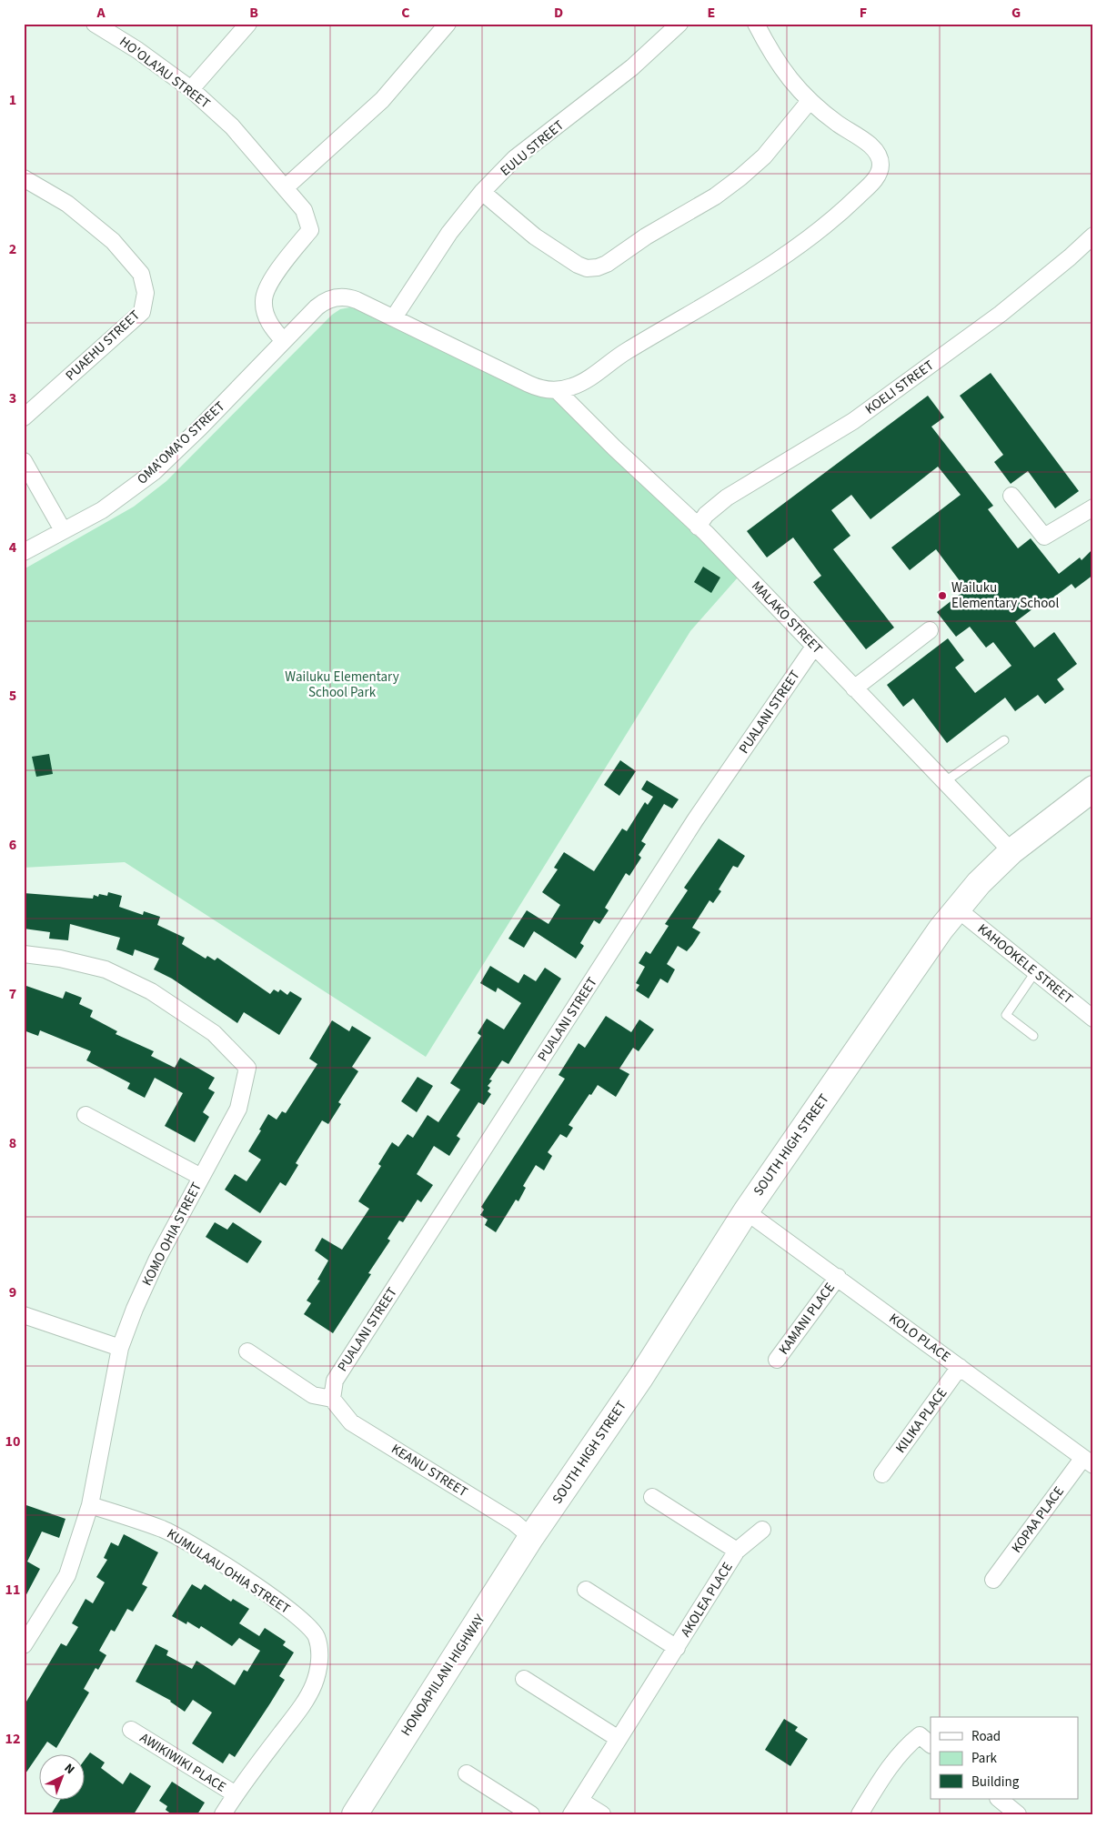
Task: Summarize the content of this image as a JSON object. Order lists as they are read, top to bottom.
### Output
{
  "streets": {
    "main road": ["SOUTH HIGH STREET", "HONOAPIILANI HIGHWAY"],
    "street": [
      "HO'OLA'AU STREET",
      "EULU STREET",
      "PUAEHU STREET",
      "KOELI STREET",
      "OMA'OMA'O STREET",
      "MALAKO STREET",
      "PUALANI STREET",
      "KAHOOKELE STREET",
      "KOMO OHIA STREET",
      "KAMANI PLACE",
      "KOLO PLACE",
      "KILIKA PLACE",
      "KEANU STREET",
      "KOPAA PLACE",
      "KUMULAAU OHIA STREET",
      "AKOLEA PLACE",
      "AWIKIWIKI PLACE"
    ]
  },
  "crossings": [
    ["HO'OLA'AU STREET", "OMA'OMA'O STREET"],
    ["EULU STREET", "OMA'OMA'O STREET"],
    ["KOELI STREET", "MALAKO STREET"],
    ["MALAKO STREET", "PUALANI STREET"],
    ["MALAKO STREET", "SOUTH HIGH STREET"],
    ["PUALANI STREET", "KEANU STREET"],
    ["KAHOOKELE STREET", "SOUTH HIGH STREET"],
    ["SOUTH HIGH STREET", "KOLO PLACE"],
    ["SOUTH HIGH STREET", "KEANU STREET"],
    ["SOUTH HIGH STREET", "HONOAPIILANI HIGHWAY"],
    ["KOMO OHIA STREET", "KUMULAAU OHIA STREET"],
    ["KAMANI PLACE", "KOLO PLACE"],
    ["KOLO PLACE", "KILIKA PLACE"],
    ["KOLO PLACE", "KOPAA PLACE"],
    ["KEANU STREET", "HONOAPIILANI HIGHWAY"],
    ["KUMULAAU OHIA STREET", "AWIKIWIKI PLACE"]
  ],
  "parks": ["Wailuku Elementary School Park"],
  "places": ["Wailuku Elementary School"],
  "legend": ["Road", "Park", "Building"],
  "north": "top right",
  "grid": {
    "columns": [
      "A",
      "B",
      "C",
      "D",
      "E",
      "F",
      "G"
    ],
    "rows": [
      "1",
      "2",
      "3",
      "4",
      "5",
      "6",
      "7",
      "8",
      "9",
      "10",
      "11",
      "12"
    ]
  }
}
